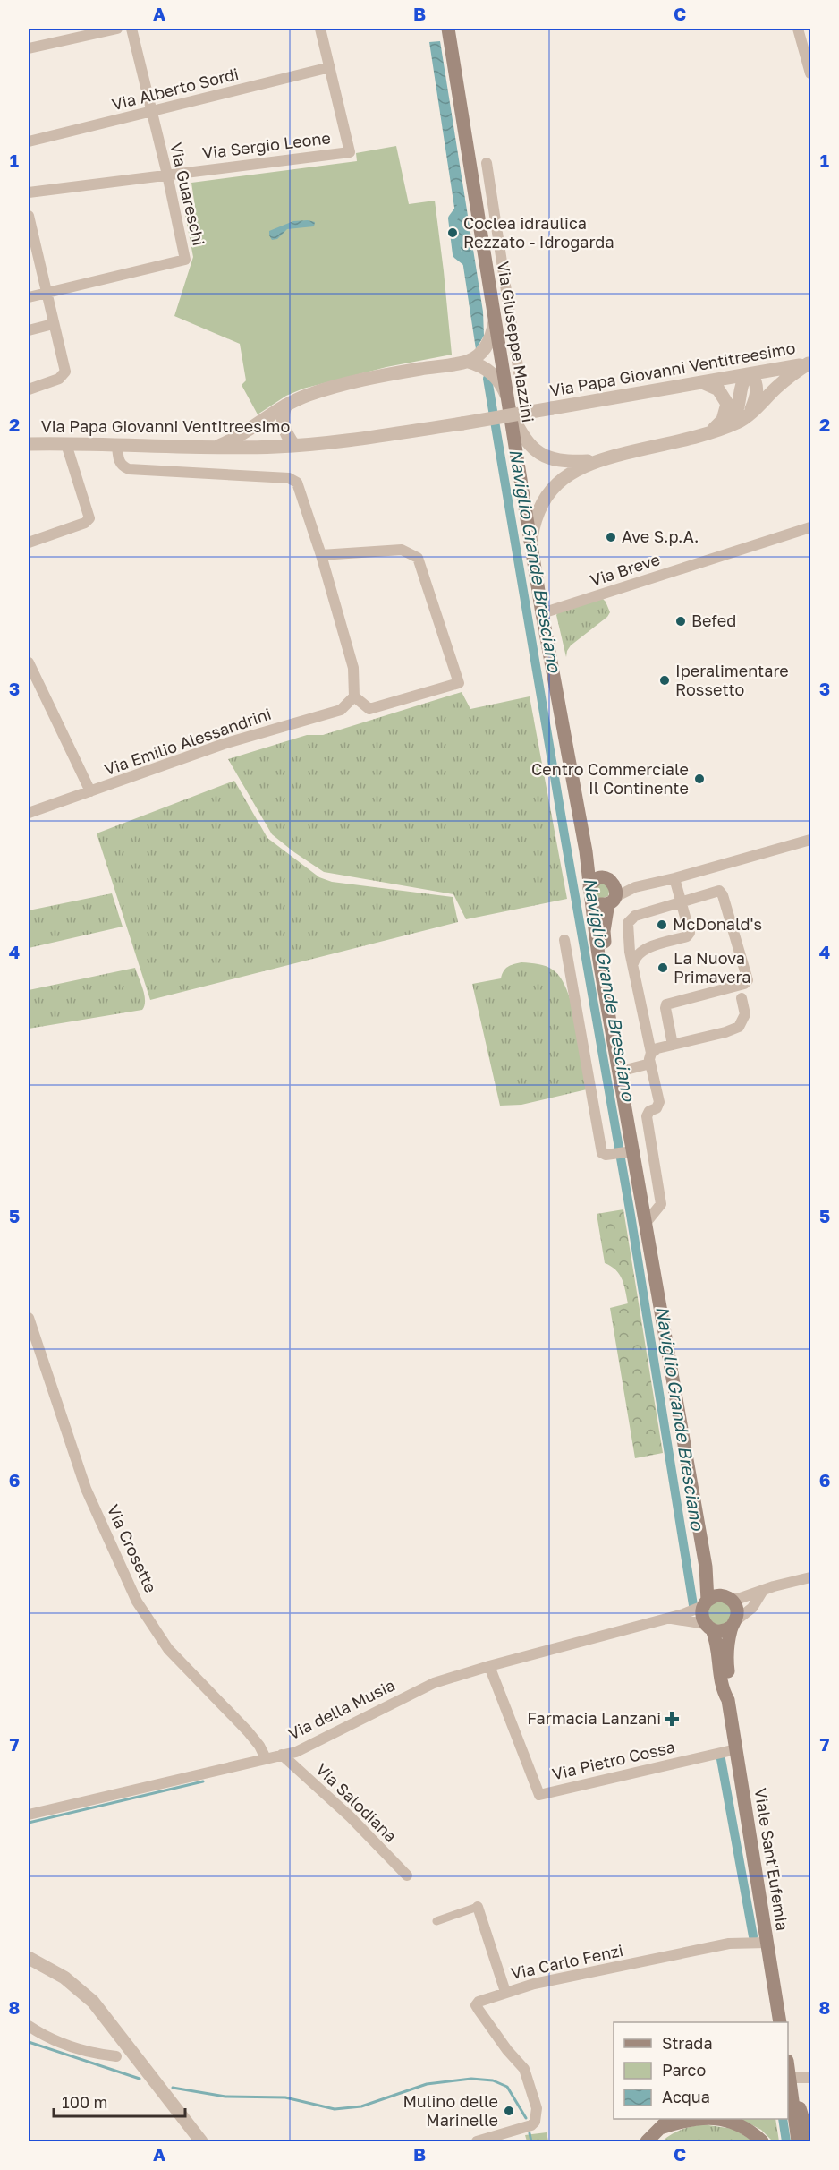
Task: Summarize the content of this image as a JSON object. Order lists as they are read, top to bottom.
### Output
{
  "streets": {
    "main road": ["Via Giuseppe Mazzini", "Viale Sant'Eufemia"],
    "street": [
      "Via Alberto Sordi",
      "Via Sergio Leone",
      "Via Guareschi",
      "Via Papa Giovanni Ventitreesimo",
      "Via Breve",
      "Via Emilio Alessandrini",
      "Via Crosette",
      "Via della Musia",
      "Via Pietro Cossa",
      "Via Salodiana",
      "Via Carlo Fenzi"
    ]
  },
  "crossings": [
    ["Via Alberto Sordi", "Via Sergio Leone"],
    ["Via Alberto Sordi", "Via Guareschi"],
    ["Via Sergio Leone", "Via Guareschi"],
    ["Via Giuseppe Mazzini", "Via Breve"],
    ["Via Giuseppe Mazzini", "Viale Sant'Eufemia"],
    ["Via Crosette", "Via della Musia"],
    ["Via della Musia", "Via Pietro Cossa"],
    ["Via della Musia", "Via Salodiana"],
    ["Via della Musia", "Viale Sant'Eufemia"],
    ["Via Pietro Cossa", "Viale Sant'Eufemia"],
    ["Viale Sant'Eufemia", "Via Carlo Fenzi"]
  ],
  "water": ["Naviglio Grande Bresciano"],
  "places": {
    "other": [
      "Coclea idraulica Rezzato - Idrogarda",
      "Ave S.p.A.",
      "Befed",
      "Iperalimentare Rossetto",
      "Centro Commerciale Il Continente",
      "McDonald's",
      "La Nuova Primavera",
      "Mulino delle Marinelle"
    ],
    "health": ["Farmacia Lanzani"]
  },
  "legend": ["Strada", "Parco", "Acqua"],
  "scale_bar": "100 m",
  "grid": {
    "columns": ["A", "B", "C"],
    "rows": [
      "1",
      "2",
      "3",
      "4",
      "5",
      "6",
      "7",
      "8"
    ]
  }
}
